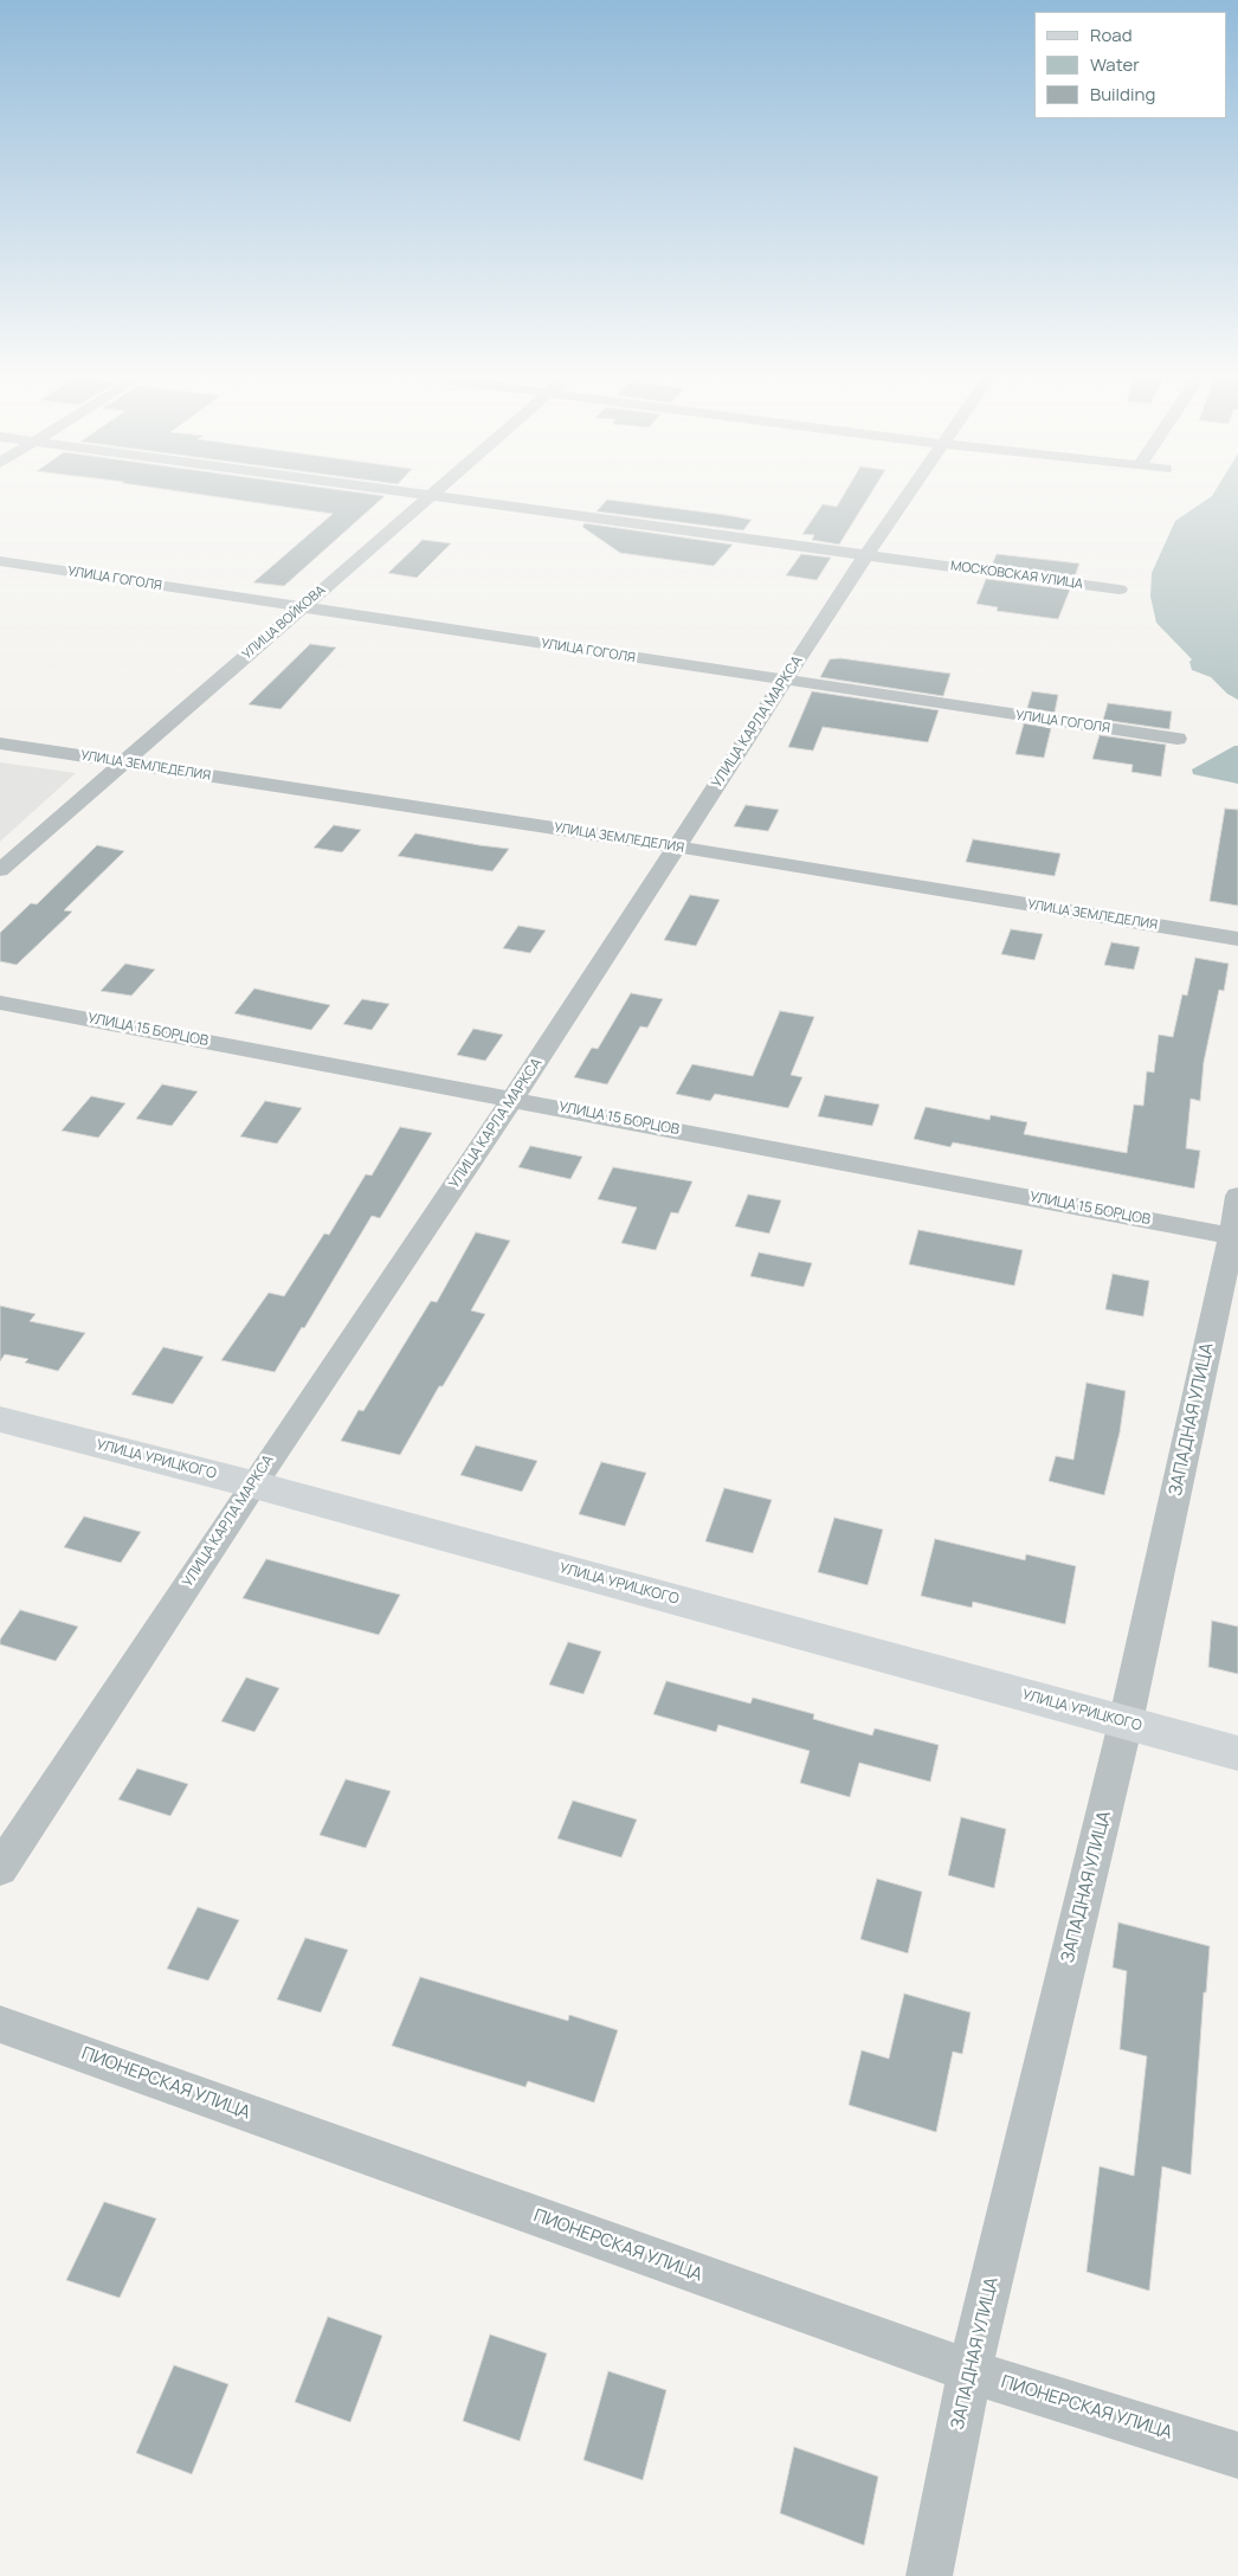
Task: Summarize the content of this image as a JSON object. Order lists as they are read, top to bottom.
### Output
{
  "streets": {
    "street": [
      "МОСКОВСКАЯ УЛИЦА",
      "УЛИЦА ГОГОЛЯ",
      "УЛИЦА ВОЙКОВА",
      "УЛИЦА КАРЛА МАРКСА",
      "УЛИЦА ЗЕМЛЕДЕЛИЯ",
      "УЛИЦА 15 БОРЦОВ",
      "ЗАПАДНАЯ УЛИЦА",
      "УЛИЦА УРИЦКОГО",
      "ПИОНЕРСКАЯ УЛИЦА"
    ]
  },
  "crossings": [
    ["МОСКОВСКАЯ УЛИЦА", "УЛИЦА КАРЛА МАРКСА"],
    ["УЛИЦА ГОГОЛЯ", "УЛИЦА ВОЙКОВА"],
    ["УЛИЦА ГОГОЛЯ", "УЛИЦА КАРЛА МАРКСА"],
    ["УЛИЦА ВОЙКОВА", "УЛИЦА ЗЕМЛЕДЕЛИЯ"],
    ["УЛИЦА КАРЛА МАРКСА", "УЛИЦА ЗЕМЛЕДЕЛИЯ"],
    ["УЛИЦА КАРЛА МАРКСА", "УЛИЦА 15 БОРЦОВ"],
    ["УЛИЦА КАРЛА МАРКСА", "УЛИЦА УРИЦКОГО"],
    ["УЛИЦА 15 БОРЦОВ", "ЗАПАДНАЯ УЛИЦА"],
    ["ЗАПАДНАЯ УЛИЦА", "УЛИЦА УРИЦКОГО"],
    ["ЗАПАДНАЯ УЛИЦА", "ПИОНЕРСКАЯ УЛИЦА"]
  ],
  "legend": ["Road", "Water", "Building"]
}
